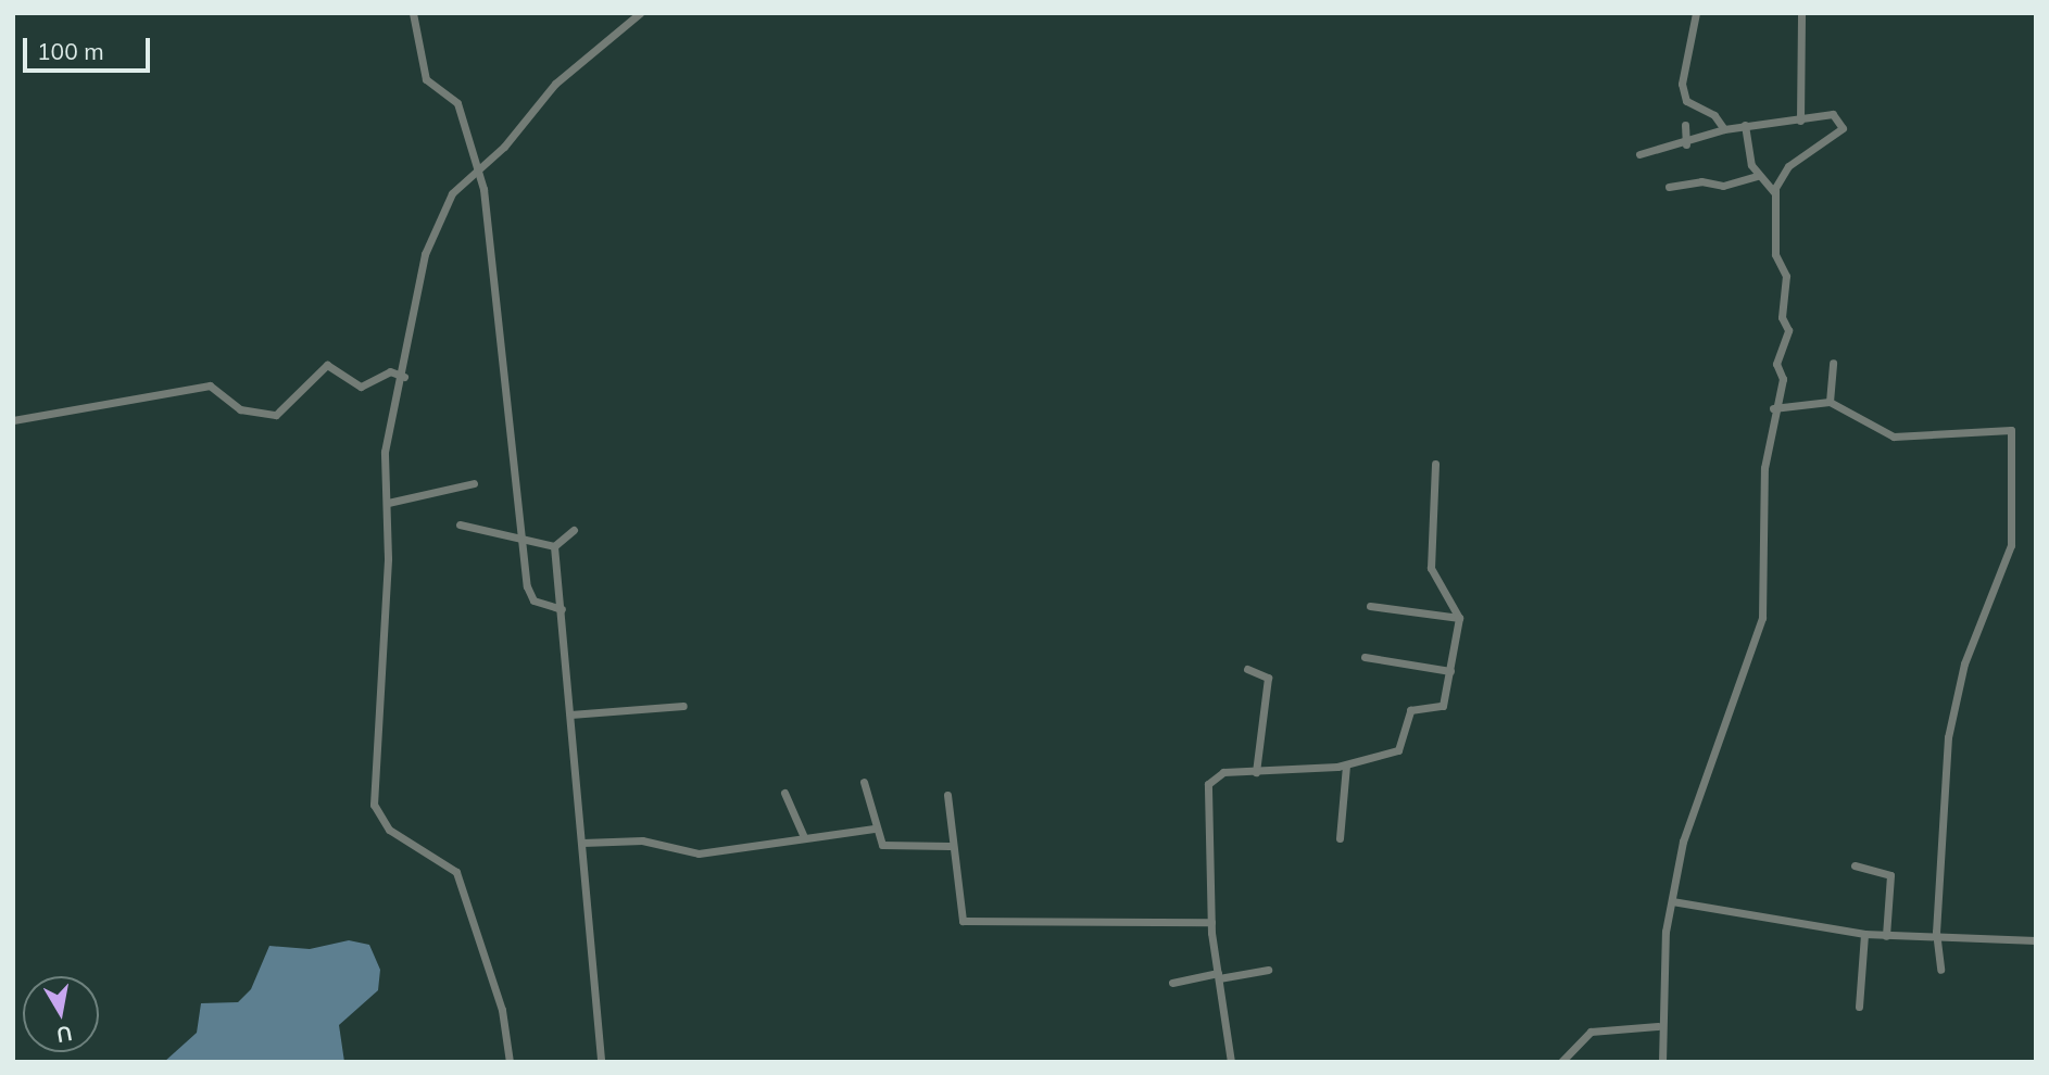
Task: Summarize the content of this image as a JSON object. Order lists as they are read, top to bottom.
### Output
{
  "scale_bar": "100 m",
  "north": "bottom"
}
